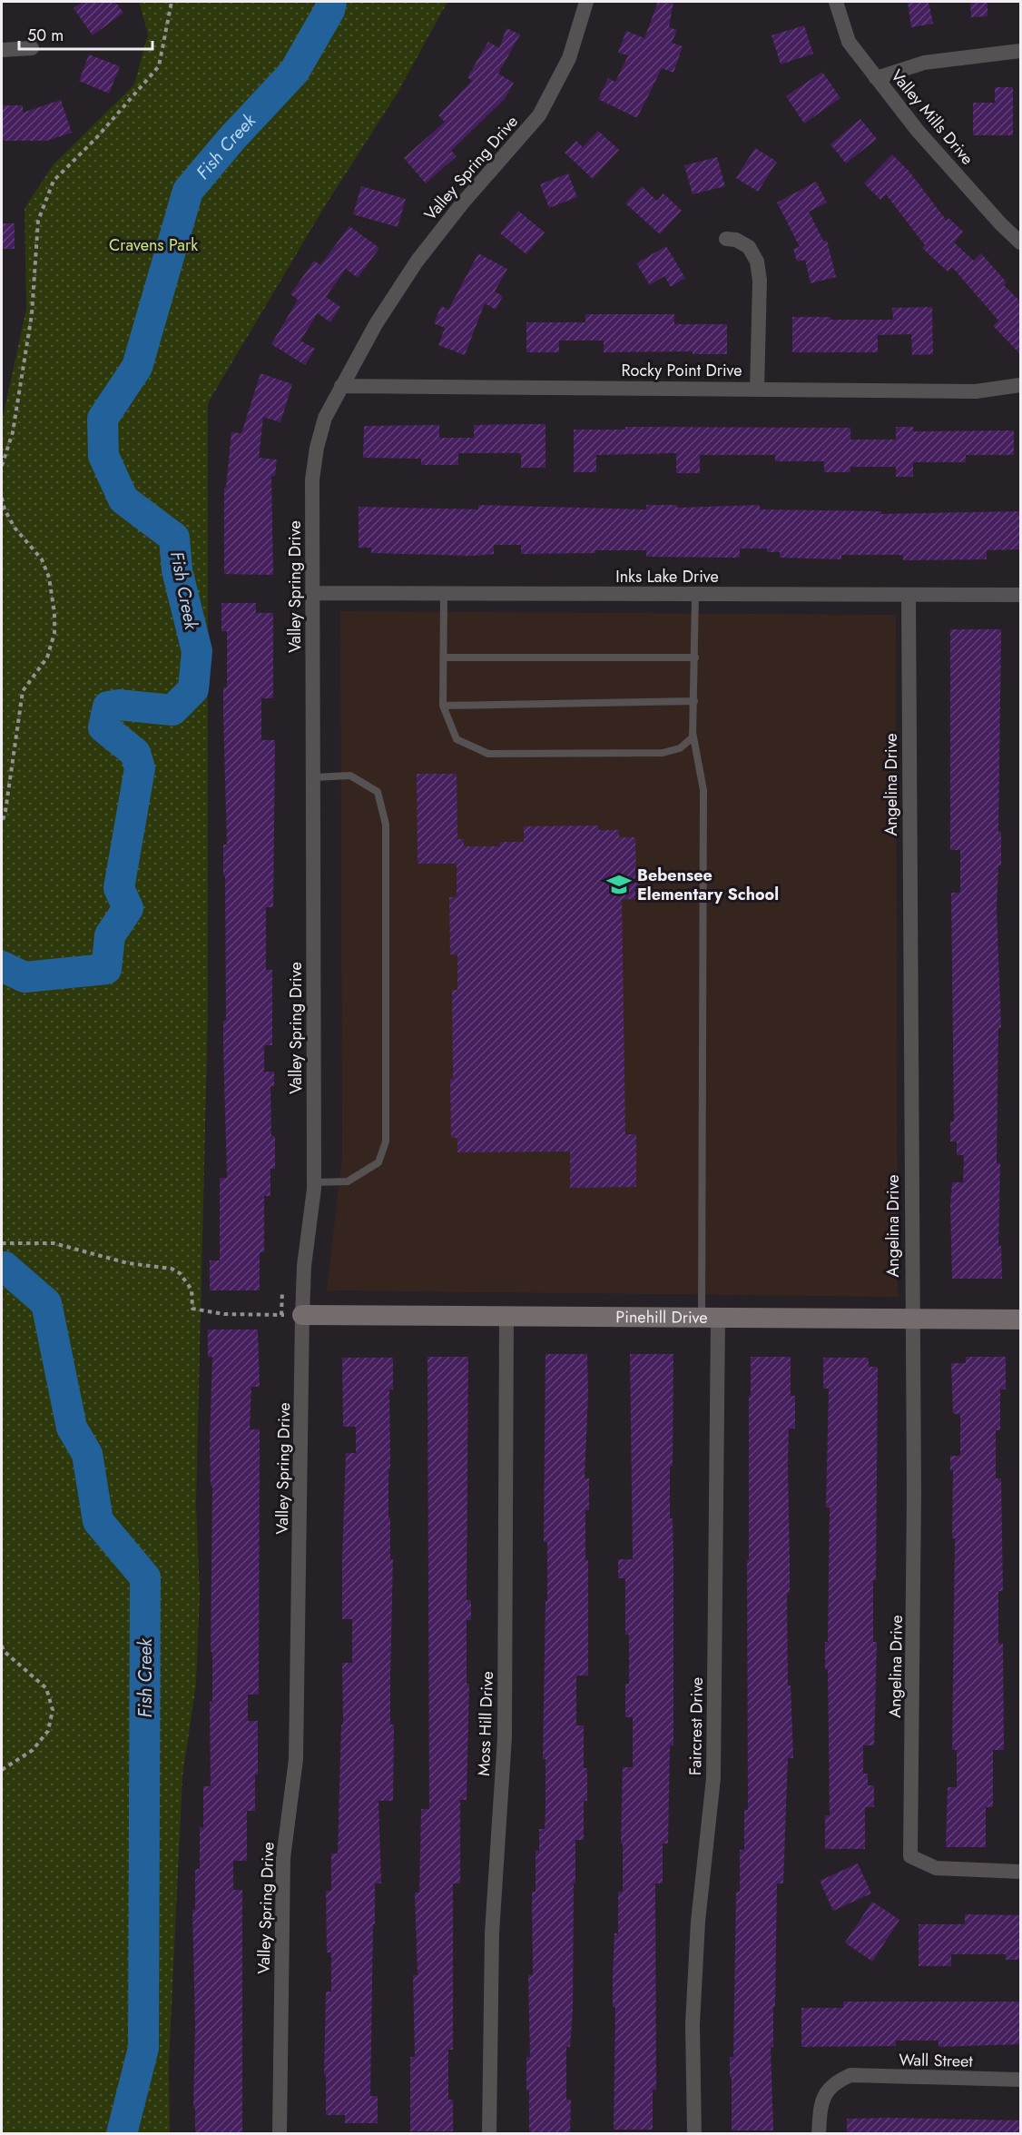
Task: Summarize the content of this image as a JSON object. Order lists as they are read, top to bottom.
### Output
{
  "streets": {
    "street": [
      "Valley Mills Drive",
      "Valley Spring Drive",
      "Rocky Point Drive",
      "Inks Lake Drive",
      "Angelina Drive",
      "Pinehill Drive",
      "Moss Hill Drive",
      "Faircrest Drive",
      "Wall Street"
    ]
  },
  "crossings": [
    ["Valley Spring Drive", "Rocky Point Drive"],
    ["Valley Spring Drive", "Inks Lake Drive"],
    ["Valley Spring Drive", "Pinehill Drive"],
    ["Inks Lake Drive", "Angelina Drive"],
    ["Angelina Drive", "Pinehill Drive"],
    ["Pinehill Drive", "Moss Hill Drive"],
    ["Pinehill Drive", "Faircrest Drive"]
  ],
  "water": ["Fish Creek"],
  "parks": ["Cravens Park"],
  "places": {
    "school or university": ["Bebensee Elementary School"]
  },
  "scale_bar": "50 m"
}
